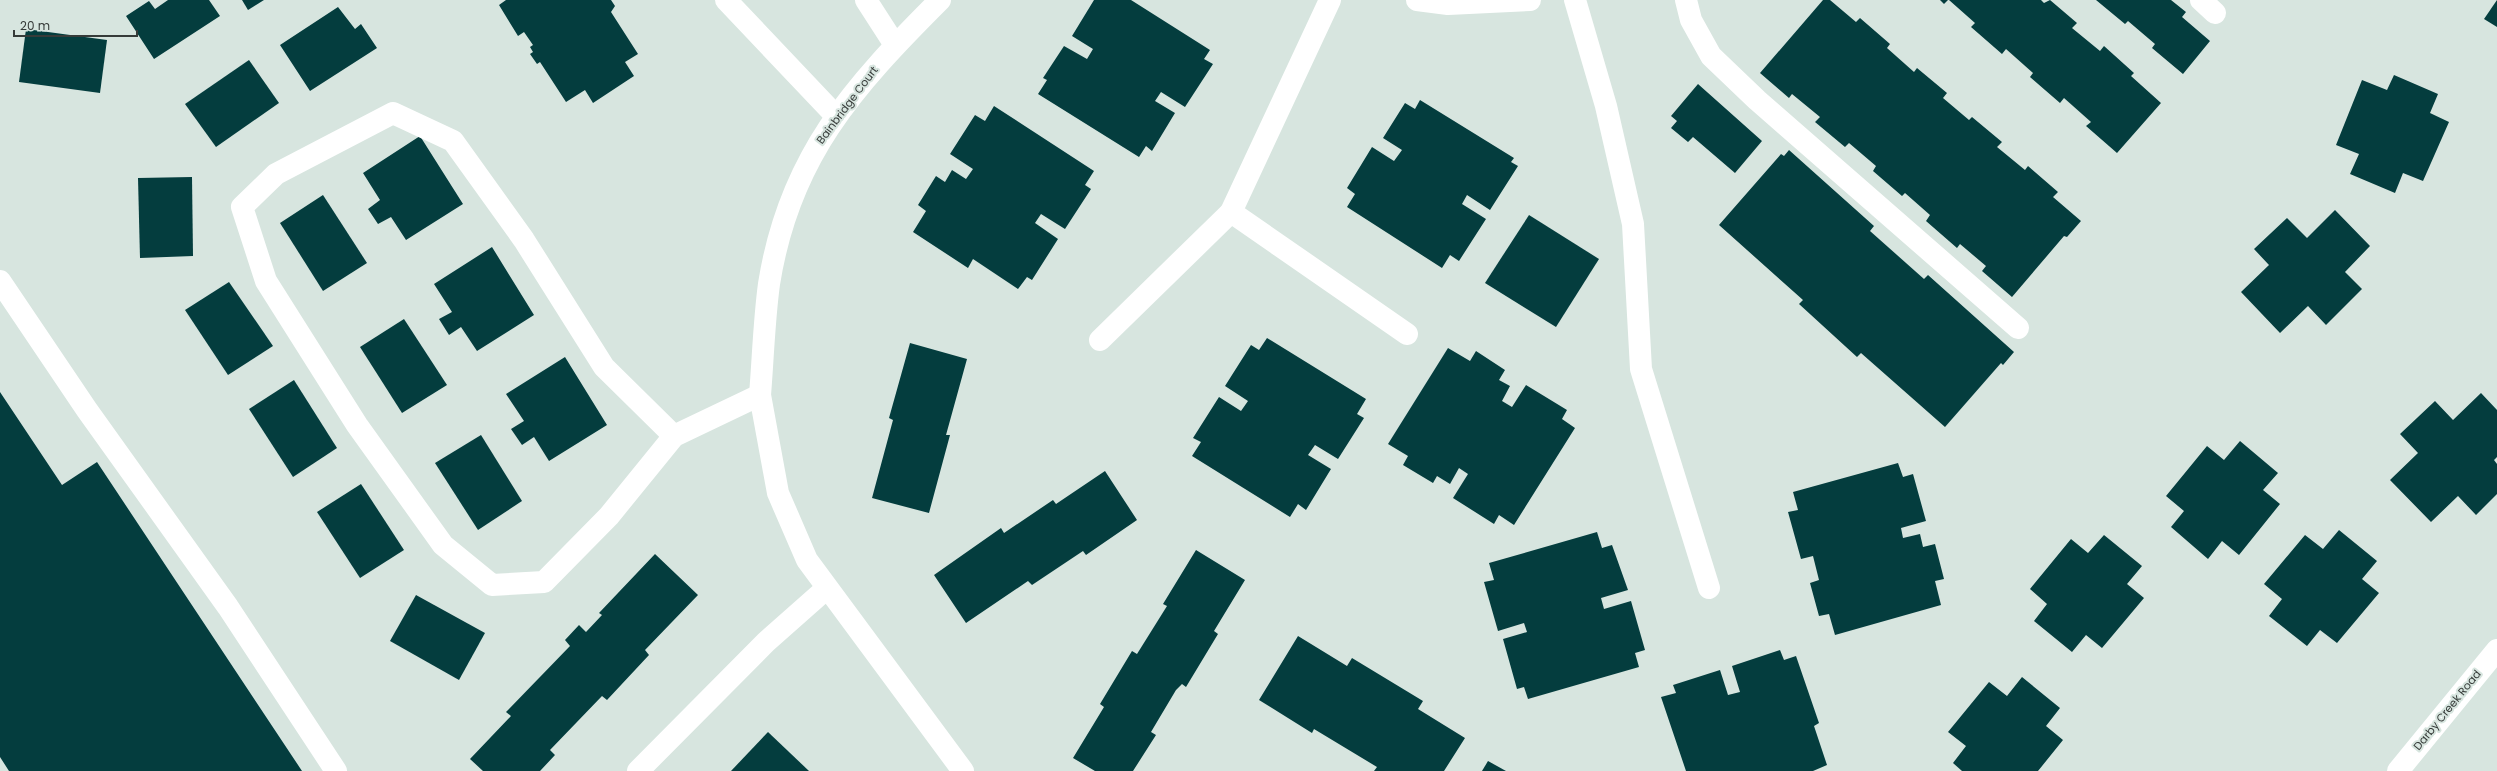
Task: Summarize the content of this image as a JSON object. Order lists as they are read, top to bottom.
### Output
{
  "streets": {
    "street": ["Bainbridge Court", "Darby Creek Road"]
  },
  "scale_bar": "20 m"
}
